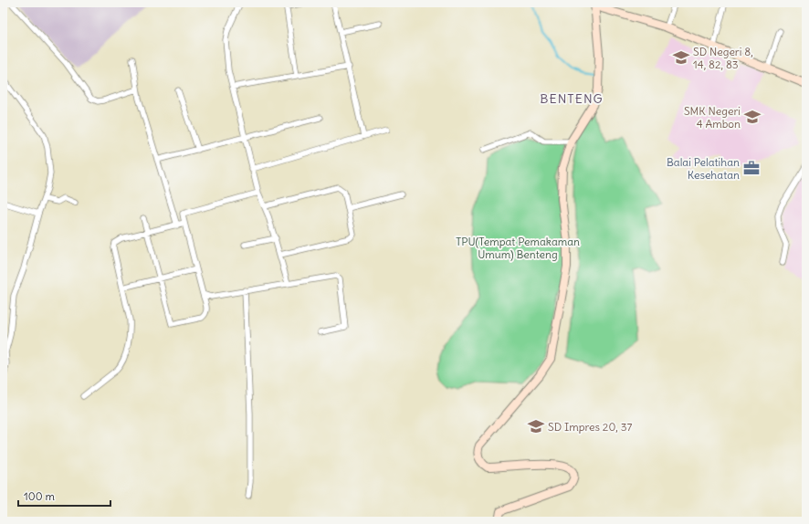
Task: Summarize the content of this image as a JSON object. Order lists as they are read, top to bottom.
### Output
{
  "districts": ["BENTENG"],
  "parks": ["TPU(Tempat Pemakaman Umum) Benteng"],
  "places": {
    "school or university": ["SD Negeri 8, 14, 82, 83", "SMK Negeri 4 Ambon", "SD Impres 20, 37"],
    "office": ["Balai Pelatihan Kesehatan"]
  },
  "scale_bar": "100 m"
}
